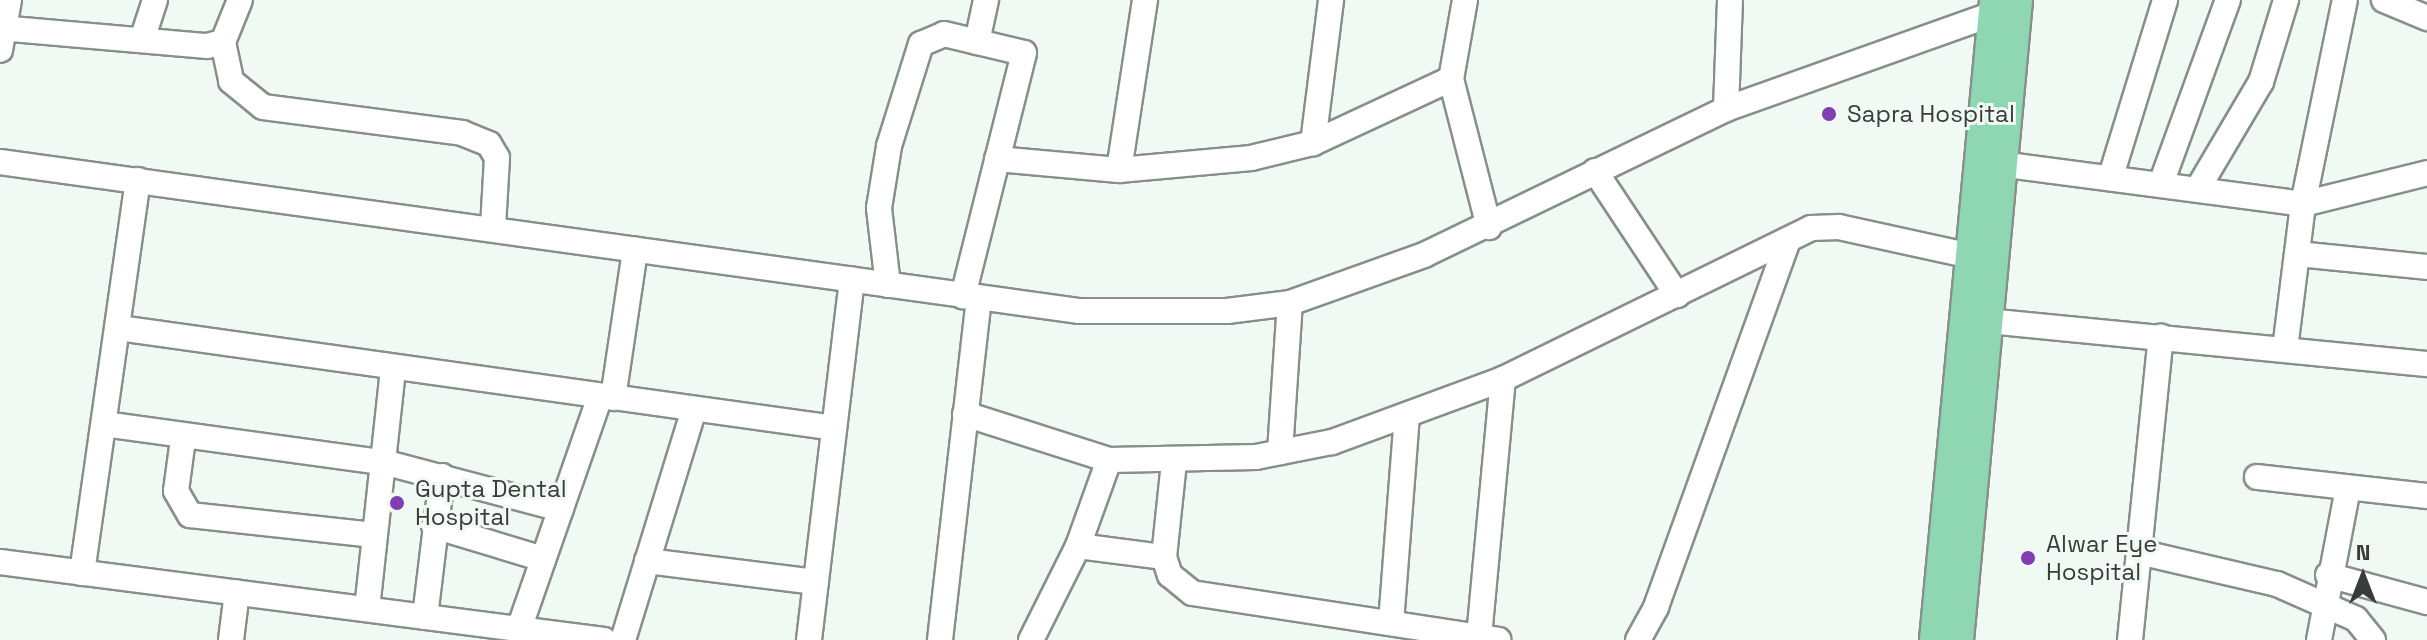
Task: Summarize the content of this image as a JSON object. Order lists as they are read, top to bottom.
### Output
{
  "places": ["Sapra Hospital", "Gupta Dental Hospital", "Alwar Eye Hospital"],
  "north": "top"
}
